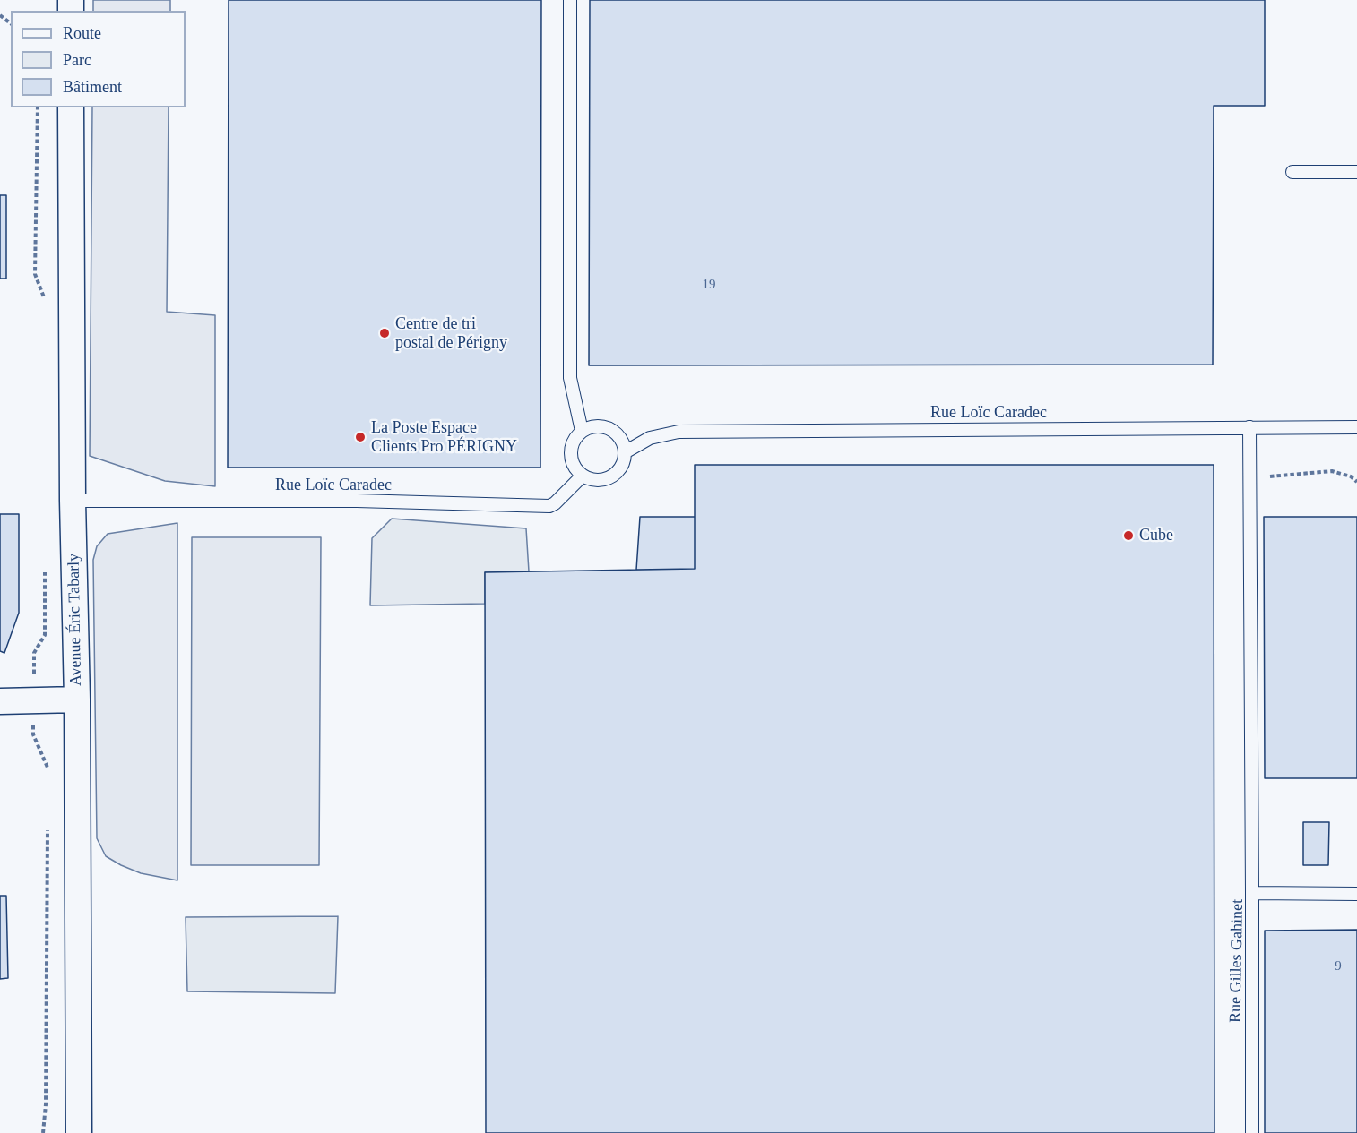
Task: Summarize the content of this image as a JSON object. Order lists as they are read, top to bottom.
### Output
{
  "streets": {
    "street": ["Avenue Éric Tabarly"],
    "lane": ["Rue Loïc Caradec", "Rue Gilles Gahinet"]
  },
  "crossings": [
    ["Rue Loïc Caradec", "Avenue Éric Tabarly"]
  ],
  "places": ["Centre de tri postal de Périgny", "La Poste Espace Clients Pro PÉRIGNY", "Cube"],
  "house_numbers": ["19", "9"],
  "legend": ["Route", "Parc", "Bâtiment"]
}
